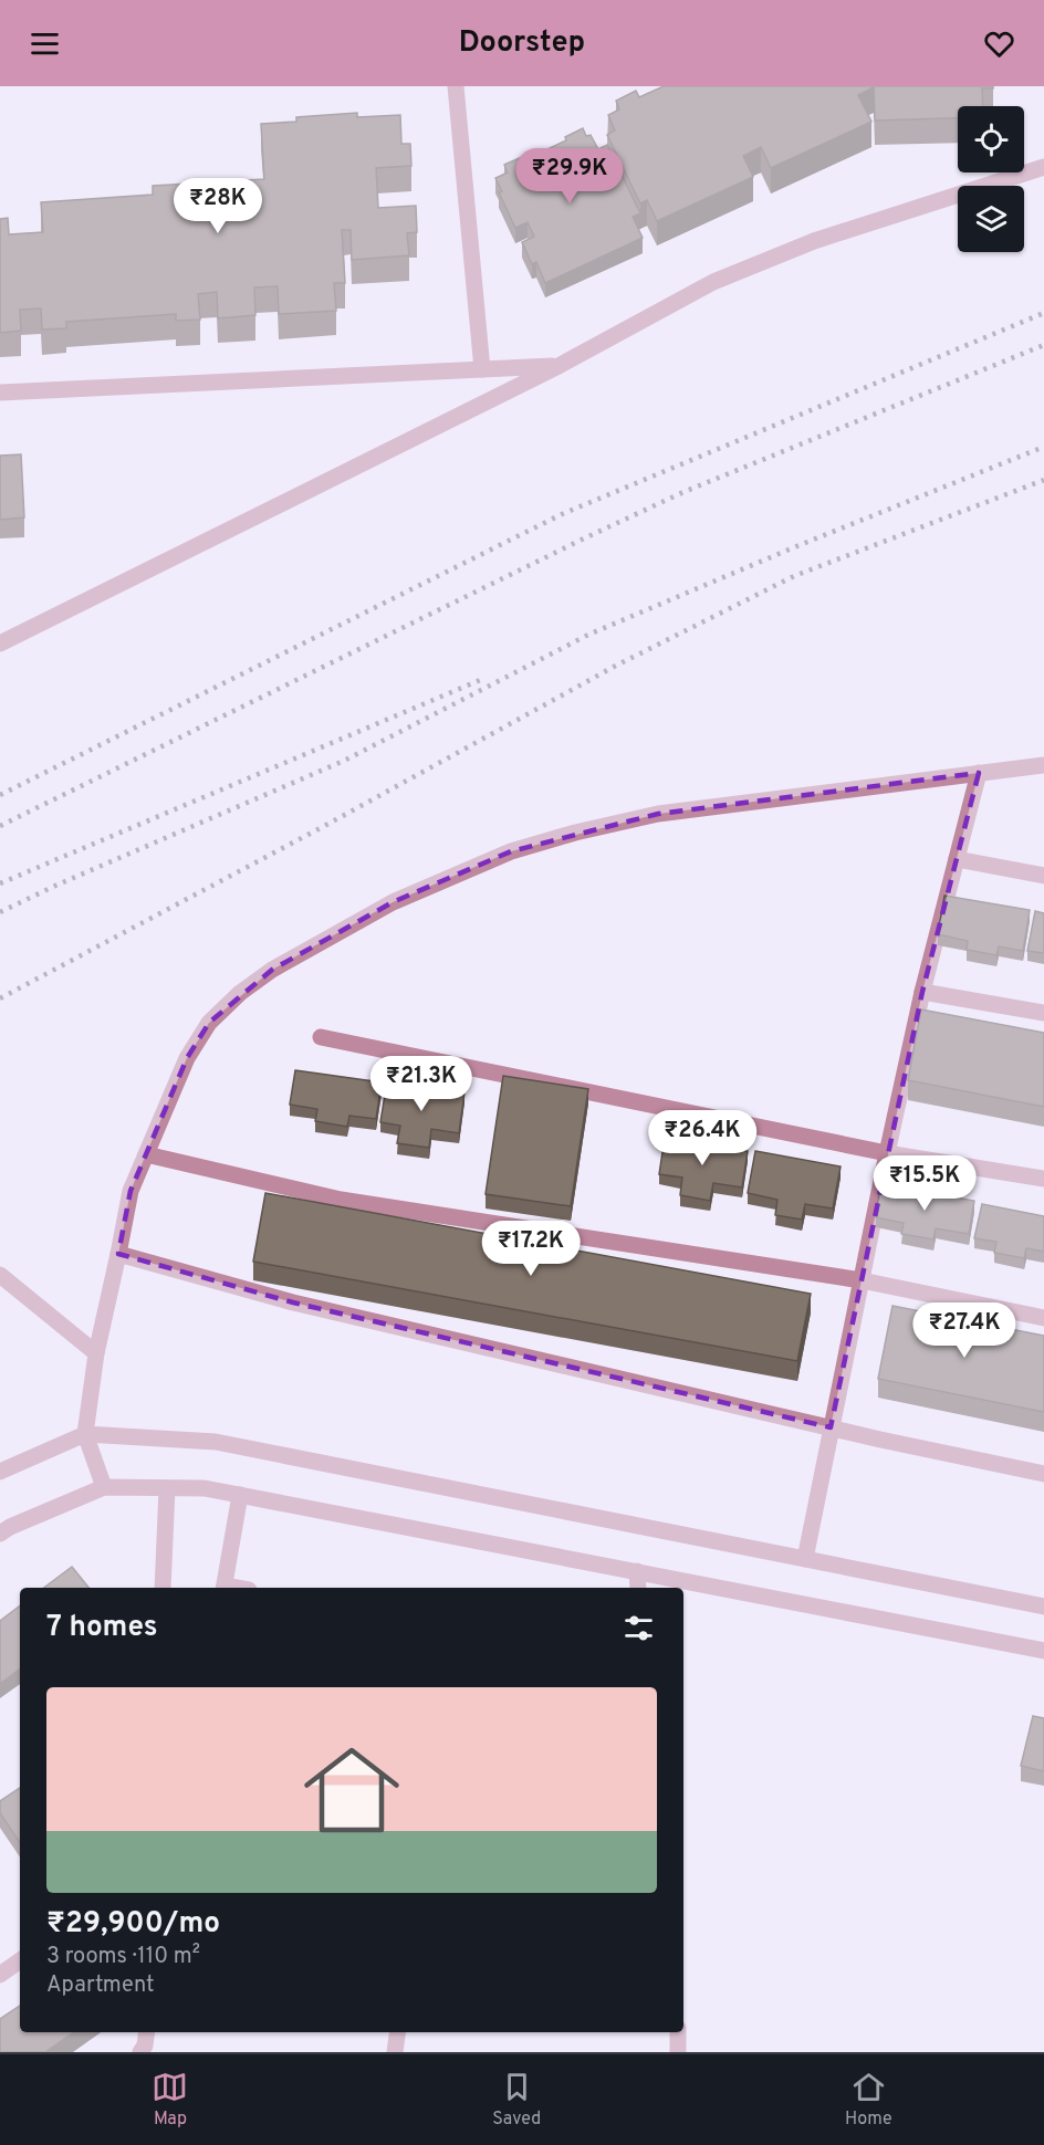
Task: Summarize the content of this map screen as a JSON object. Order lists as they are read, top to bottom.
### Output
{
  "page": {
    "header": "Doorstep",
    "price": [
      "₹29.9K",
      "₹28K",
      "₹21.3K",
      "₹26.4K",
      "₹15.5K",
      "₹17.2K",
      "₹27.4K"
    ],
    "heading": "7 homes",
    "list": [
      {
        "name": "₹29,900/mo",
        "note": "3 rooms · 110 m² · Apartment"
      }
    ],
    "tabs": ["Map", "Saved", "Home"]
  }
}
